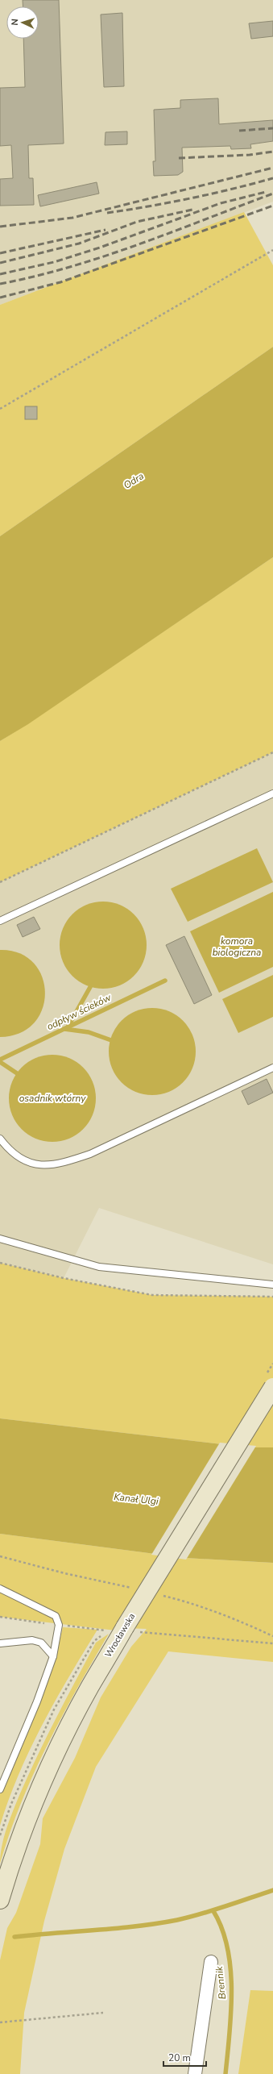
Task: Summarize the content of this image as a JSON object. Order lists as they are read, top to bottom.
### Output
{
  "streets": {
    "main road": ["Wrocławska"]
  },
  "water": [
    "Odra",
    "komora biologiczna",
    "odpływ ścieków",
    "osadnik wtórny",
    "Kanał Ulgi",
    "Brennik"
  ],
  "scale_bar": "20 m",
  "north": "left"
}
